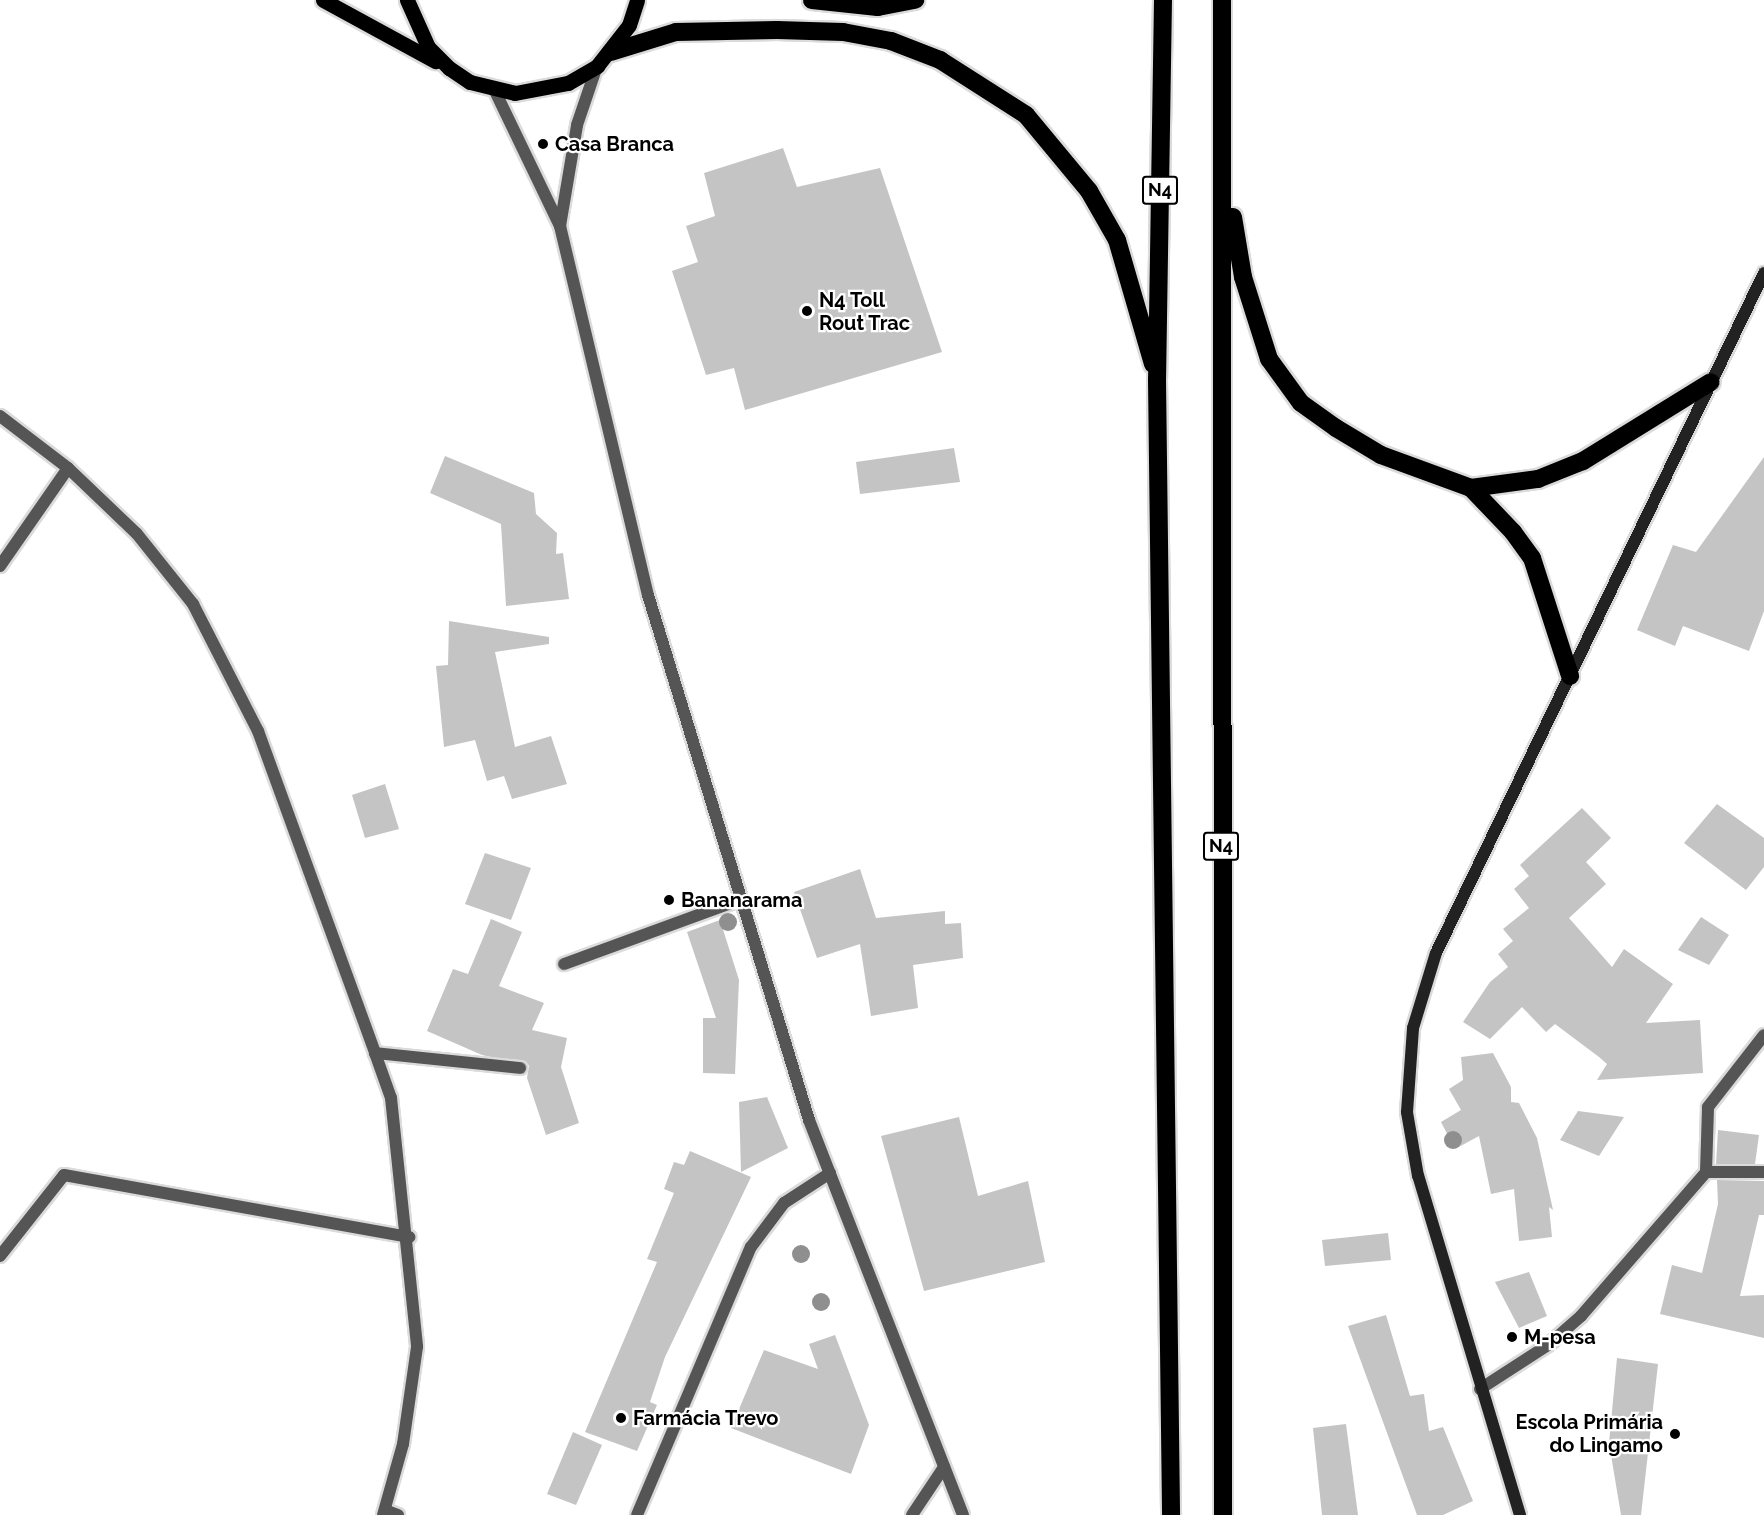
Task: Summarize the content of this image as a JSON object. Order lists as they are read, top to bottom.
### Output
{
  "streets": {
    "highway": ["N4"]
  },
  "places": [
    "Casa Branca",
    "N4 Toll Rout Trac",
    "Bananarama",
    "M-pesa",
    "Farmácia Trevo",
    "Escola Primária do Lingamo"
  ]
}
